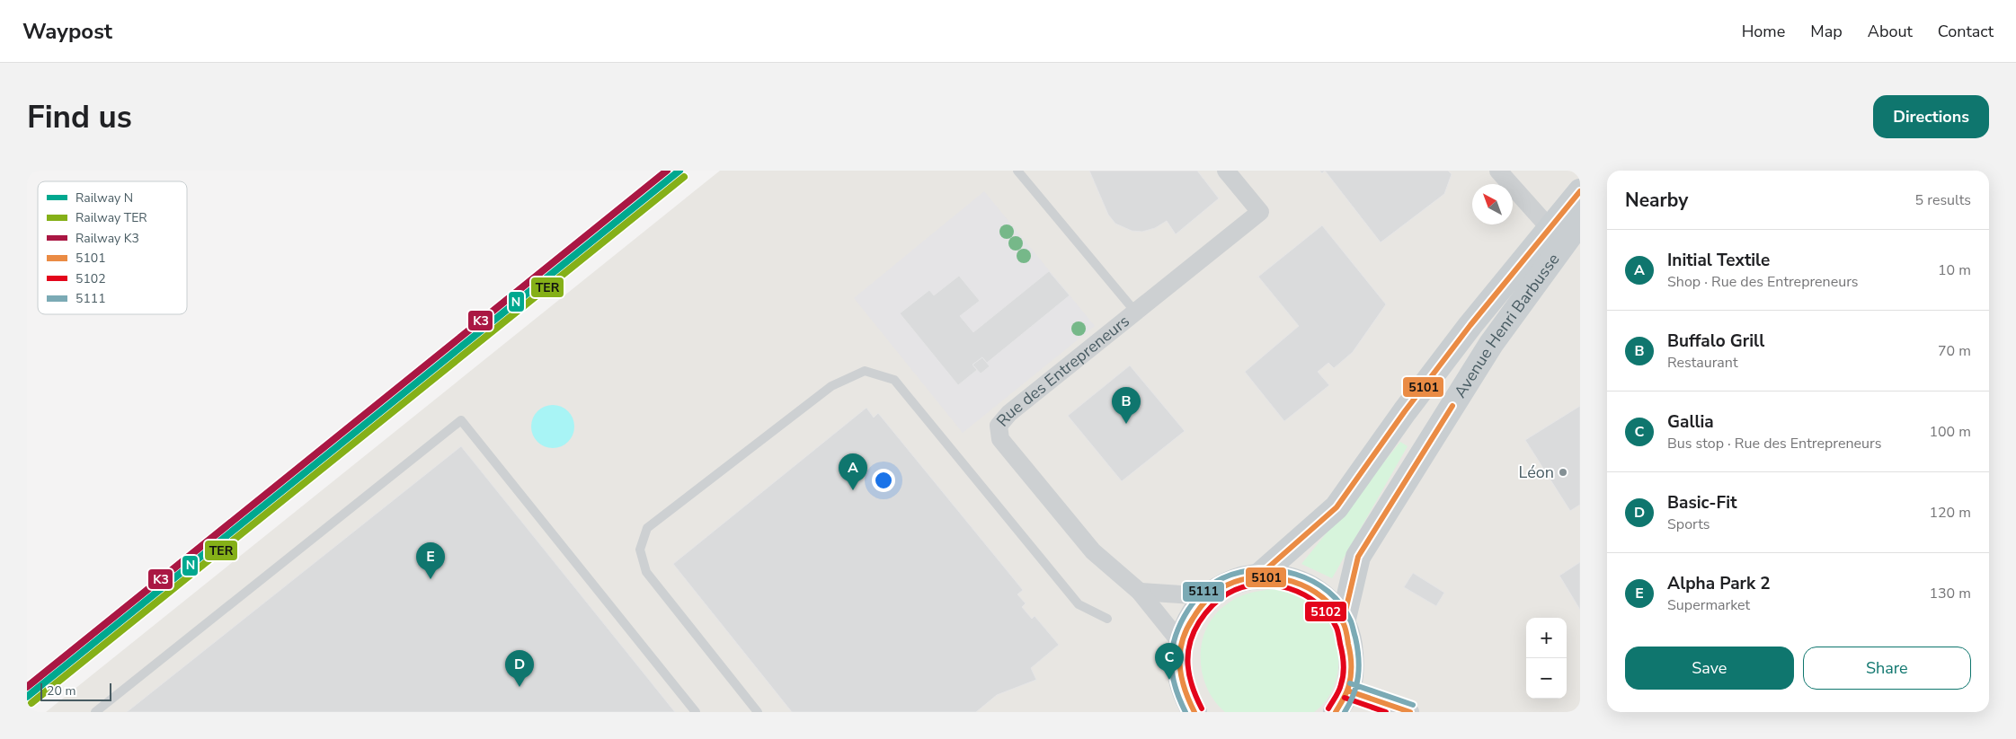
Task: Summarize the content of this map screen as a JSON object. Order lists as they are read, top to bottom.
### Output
{
  "streets": {
    "main road": ["Avenue Henri Barbusse"],
    "street": ["Rue des Entrepreneurs"]
  },
  "places": ["Léon"],
  "lines": [
    "rail line N",
    "rail line K3",
    "rail line TER",
    "transit line 5101",
    "transit line 5111",
    "transit line 5102"
  ],
  "legend": [
    "Railway N",
    "Railway TER",
    "Railway K3",
    "5101",
    "5102",
    "5111"
  ],
  "scale_bar": "20 m",
  "north": "top left",
  "page": {
    "header": "Waypost",
    "nav": [
      "Home",
      "Map",
      "About",
      "Contact"
    ],
    "buttons": [
      "Directions",
      ["Save", "Share"]
    ],
    "title": "Find us",
    "heading": ["Nearby", "5 results"],
    "list": [
      {
        "mark": "A",
        "name": "Initial Textile",
        "note": "Shop · Rue des Entrepreneurs",
        "value": "10 m"
      },
      {
        "mark": "B",
        "name": "Buffalo Grill",
        "note": "Restaurant",
        "value": "70 m"
      },
      {
        "mark": "C",
        "name": "Gallia",
        "note": "Bus stop · Rue des Entrepreneurs",
        "value": "100 m"
      },
      {
        "mark": "D",
        "name": "Basic-Fit",
        "note": "Sports",
        "value": "120 m"
      },
      {
        "mark": "E",
        "name": "Alpha Park 2",
        "note": "Supermarket",
        "value": "130 m"
      }
    ],
    "pins": [
      "B",
      "A",
      "E",
      "C",
      "D"
    ],
    "map_buttons": ["+", "−"],
    "scale": "20 m"
  }
}
